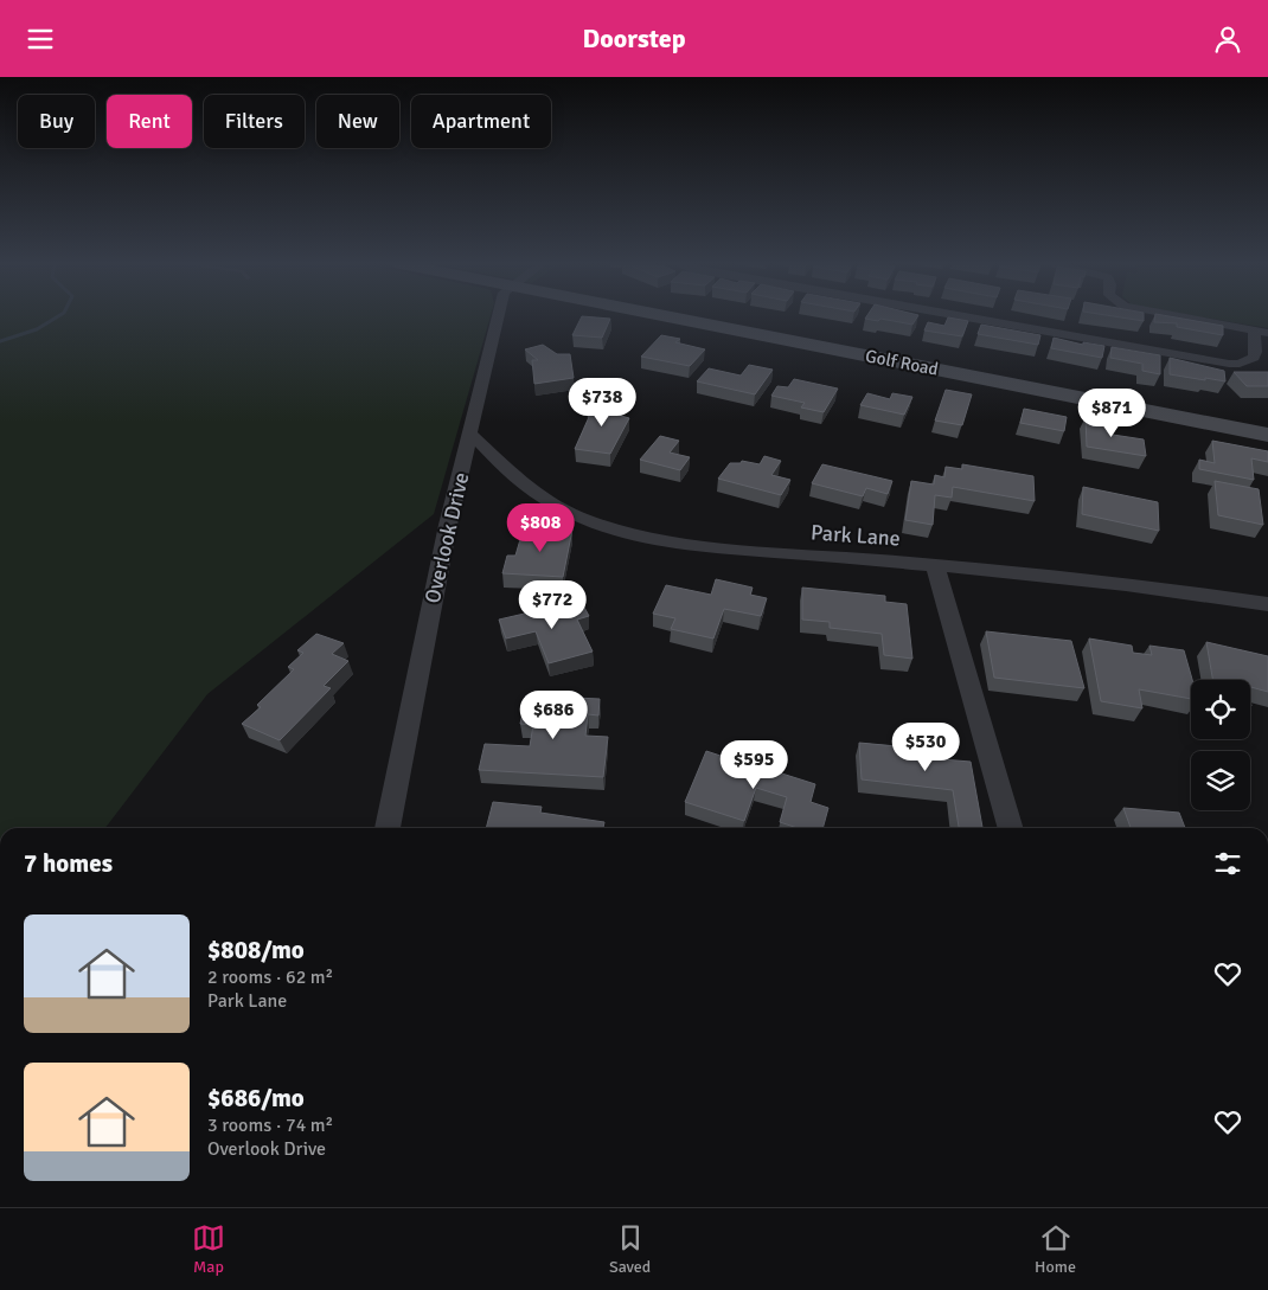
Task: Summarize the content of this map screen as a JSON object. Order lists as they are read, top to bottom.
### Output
{
  "streets": {
    "main road": ["Golf Road"],
    "street": ["Park Lane", "Overlook Drive"]
  },
  "crossings": [
    ["Park Lane", "Overlook Drive"]
  ],
  "page": {
    "header": "Doorstep",
    "chip": [
      "Buy",
      "Rent",
      "Filters",
      "New",
      "Apartment"
    ],
    "price": [
      "$738",
      "$871",
      "$808",
      "$772",
      "$686",
      "$530",
      "$595"
    ],
    "heading": "7 homes",
    "list": [
      {
        "name": "$808/mo",
        "note": "2 rooms · 62 m² · Park Lane"
      },
      {
        "name": "$686/mo",
        "note": "3 rooms · 74 m² · Overlook Drive"
      }
    ],
    "tabs": ["Map", "Saved", "Home"]
  }
}
